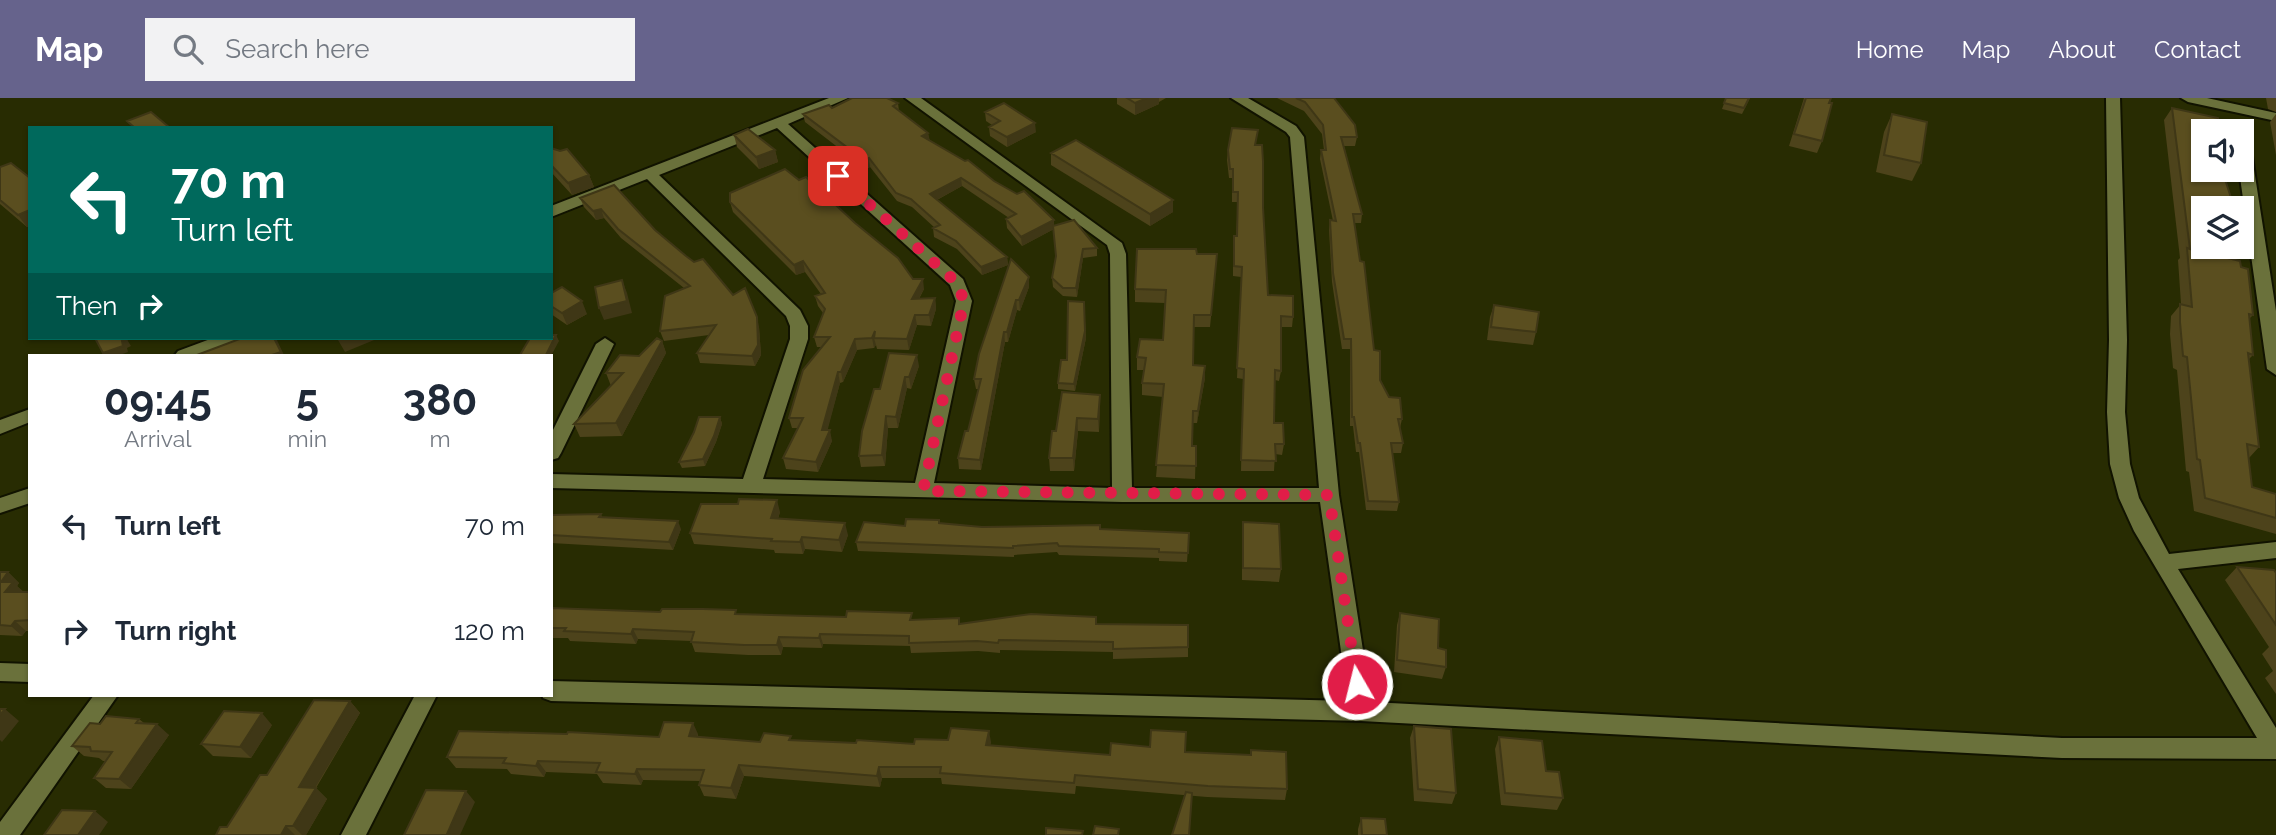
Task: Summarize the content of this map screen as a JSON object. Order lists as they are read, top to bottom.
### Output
{
  "page": {
    "header": "Map",
    "search": "Search here",
    "nav": [
      "Home",
      "Map",
      "About",
      "Contact"
    ],
    "turn": ["70 m", "Turn left"],
    "then": "Then",
    "eta": [
      "09:45",
      "Arrival",
      "5",
      "min",
      "380",
      "m"
    ],
    "list": [
      {
        "name": "Turn left",
        "value": "70 m"
      },
      {
        "name": "Turn right",
        "value": "120 m"
      }
    ]
  }
}
